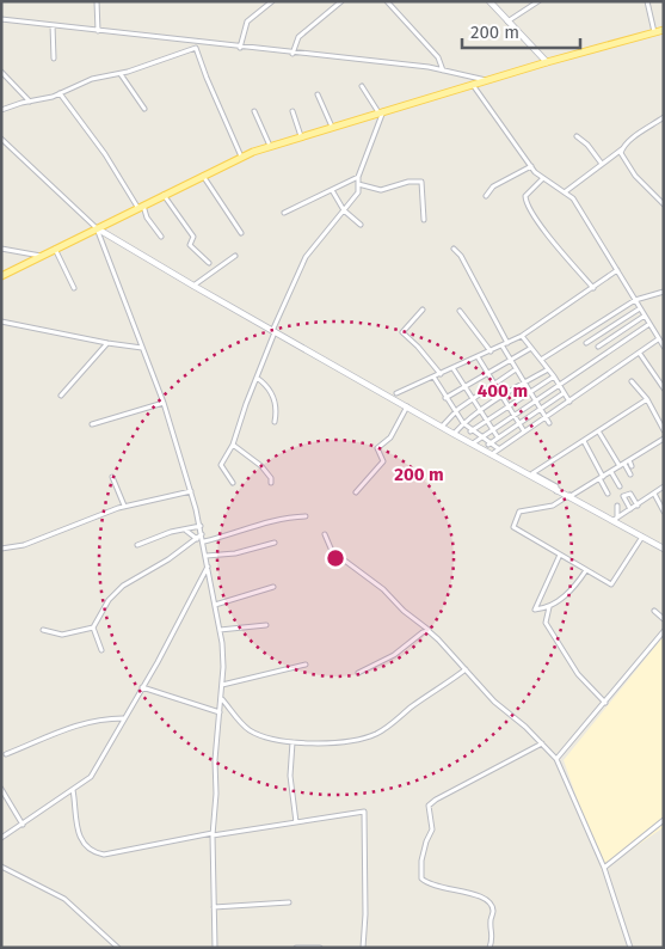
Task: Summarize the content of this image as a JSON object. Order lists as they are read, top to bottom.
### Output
{
  "scale_bar": "200 m",
  "rings": ["400 m", "200 m"]
}
